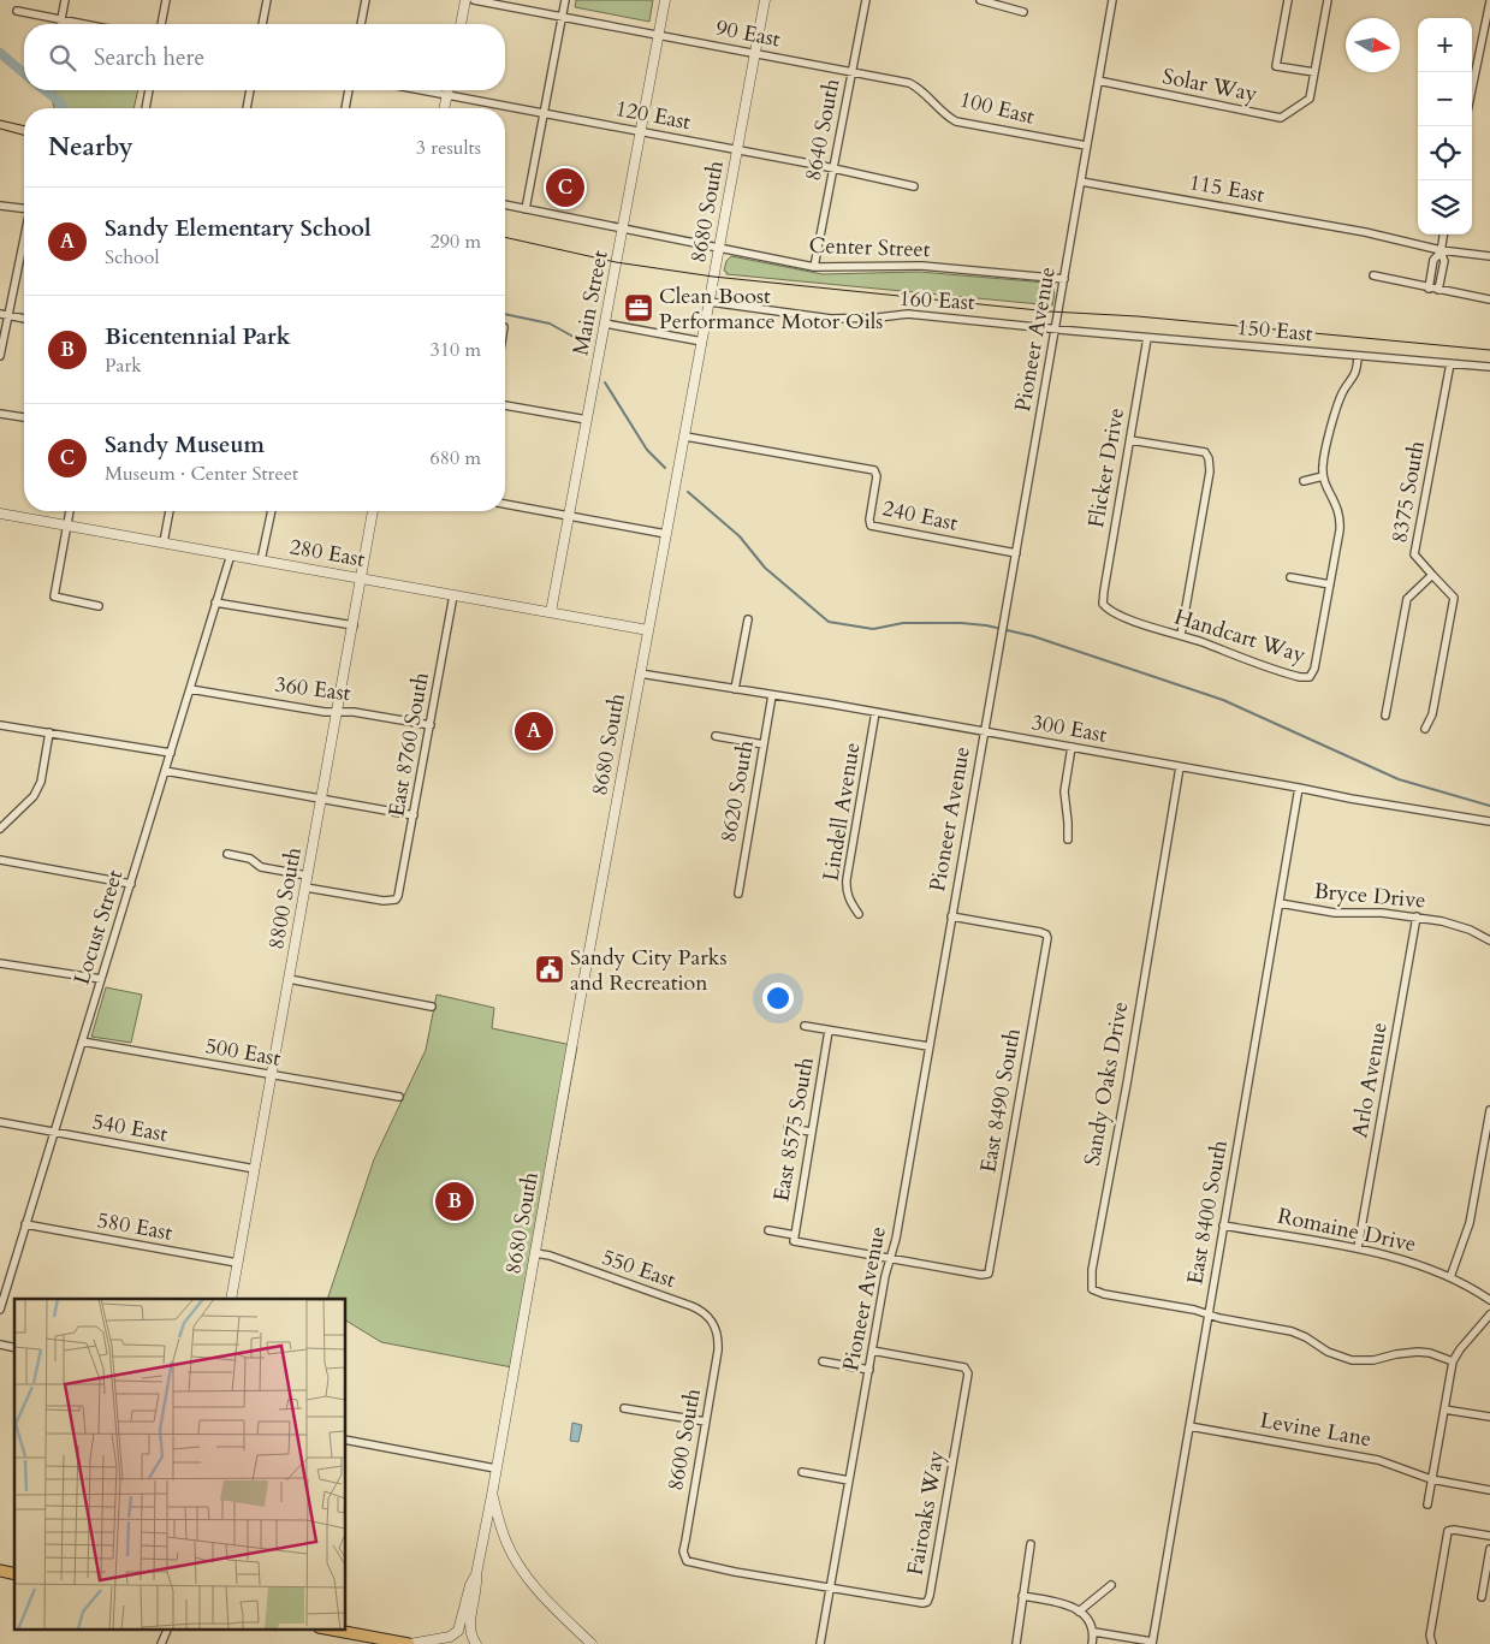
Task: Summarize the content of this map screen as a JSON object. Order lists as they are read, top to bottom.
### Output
{
  "streets": {
    "street": [
      "90 East",
      "Solar Way",
      "100 East",
      "120 East",
      "8640 South",
      "115 East",
      "8680 South",
      "Center Street",
      "160 East",
      "Main Street",
      "150 East",
      "Pioneer Avenue",
      "Flicker Drive",
      "8375 South",
      "240 East",
      "280 East",
      "Handcart Way",
      "360 East",
      "300 East",
      "East 8760 South",
      "8620 South",
      "Lindell Avenue",
      "Bryce Drive",
      "8800 South",
      "Locust Street",
      "500 East",
      "Arlo Avenue",
      "Sandy Oaks Drive",
      "East 8490 South",
      "540 East",
      "East 8575 South",
      "East 8400 South",
      "580 East",
      "Romaine Drive",
      "550 East",
      "Levine Lane",
      "8600 South",
      "Fairoaks Way"
    ]
  },
  "crossings": [
    ["90 East", "100 East"],
    ["90 East", "8640 South"],
    ["90 East", "8680 South"],
    ["90 East", "Main Street"],
    ["Solar Way", "Pioneer Avenue"],
    ["100 East", "Pioneer Avenue"],
    ["120 East", "8640 South"],
    ["120 East", "8680 South"],
    ["120 East", "Main Street"],
    ["8640 South", "Center Street"],
    ["115 East", "Pioneer Avenue"],
    ["8680 South", "Center Street"],
    ["8680 South", "160 East"],
    ["8680 South", "240 East"],
    ["8680 South", "280 East"],
    ["8680 South", "300 East"],
    ["8680 South", "550 East"],
    ["Center Street", "Main Street"],
    ["Center Street", "Pioneer Avenue"],
    ["160 East", "150 East"],
    ["160 East", "Pioneer Avenue"],
    ["Main Street", "280 East"],
    ["150 East", "Pioneer Avenue"],
    ["150 East", "Flicker Drive"],
    ["150 East", "8375 South"],
    ["Pioneer Avenue", "240 East"],
    ["Pioneer Avenue", "300 East"],
    ["Pioneer Avenue", "East 8490 South"],
    ["Pioneer Avenue", "8600 South"],
    ["Pioneer Avenue", "Fairoaks Way"],
    ["Flicker Drive", "Handcart Way"],
    ["280 East", "East 8760 South"],
    ["280 East", "8800 South"],
    ["280 East", "Locust Street"],
    ["360 East", "East 8760 South"],
    ["360 East", "8800 South"],
    ["360 East", "Locust Street"],
    ["300 East", "8620 South"],
    ["300 East", "Lindell Avenue"],
    ["300 East", "Sandy Oaks Drive"],
    ["300 East", "East 8400 South"],
    ["East 8760 South", "8800 South"],
    ["Bryce Drive", "Arlo Avenue"],
    ["Bryce Drive", "East 8400 South"],
    ["8800 South", "500 East"],
    ["8800 South", "540 East"],
    ["8800 South", "580 East"],
    ["Locust Street", "500 East"],
    ["Locust Street", "540 East"],
    ["Locust Street", "580 East"],
    ["Arlo Avenue", "Romaine Drive"],
    ["Sandy Oaks Drive", "East 8400 South"],
    ["East 8400 South", "Romaine Drive"],
    ["East 8400 South", "Levine Lane"],
    ["550 East", "8600 South"],
    ["8600 South", "Fairoaks Way"]
  ],
  "places": {
    "office": ["Clean Boost Performance Motor Oils"],
    "public building": ["Sandy City Parks and Recreation"]
  },
  "north": "right",
  "page": {
    "map_buttons": ["+", "−"],
    "search": "Search here",
    "heading": ["Nearby", "3 results"],
    "pins": ["C", "A", "B"],
    "list": [
      {
        "mark": "A",
        "name": "Sandy Elementary School",
        "note": "School",
        "value": "290 m"
      },
      {
        "mark": "B",
        "name": "Bicentennial Park",
        "note": "Park",
        "value": "310 m"
      },
      {
        "mark": "C",
        "name": "Sandy Museum",
        "note": "Museum · Center Street",
        "value": "680 m"
      }
    ]
  }
}
